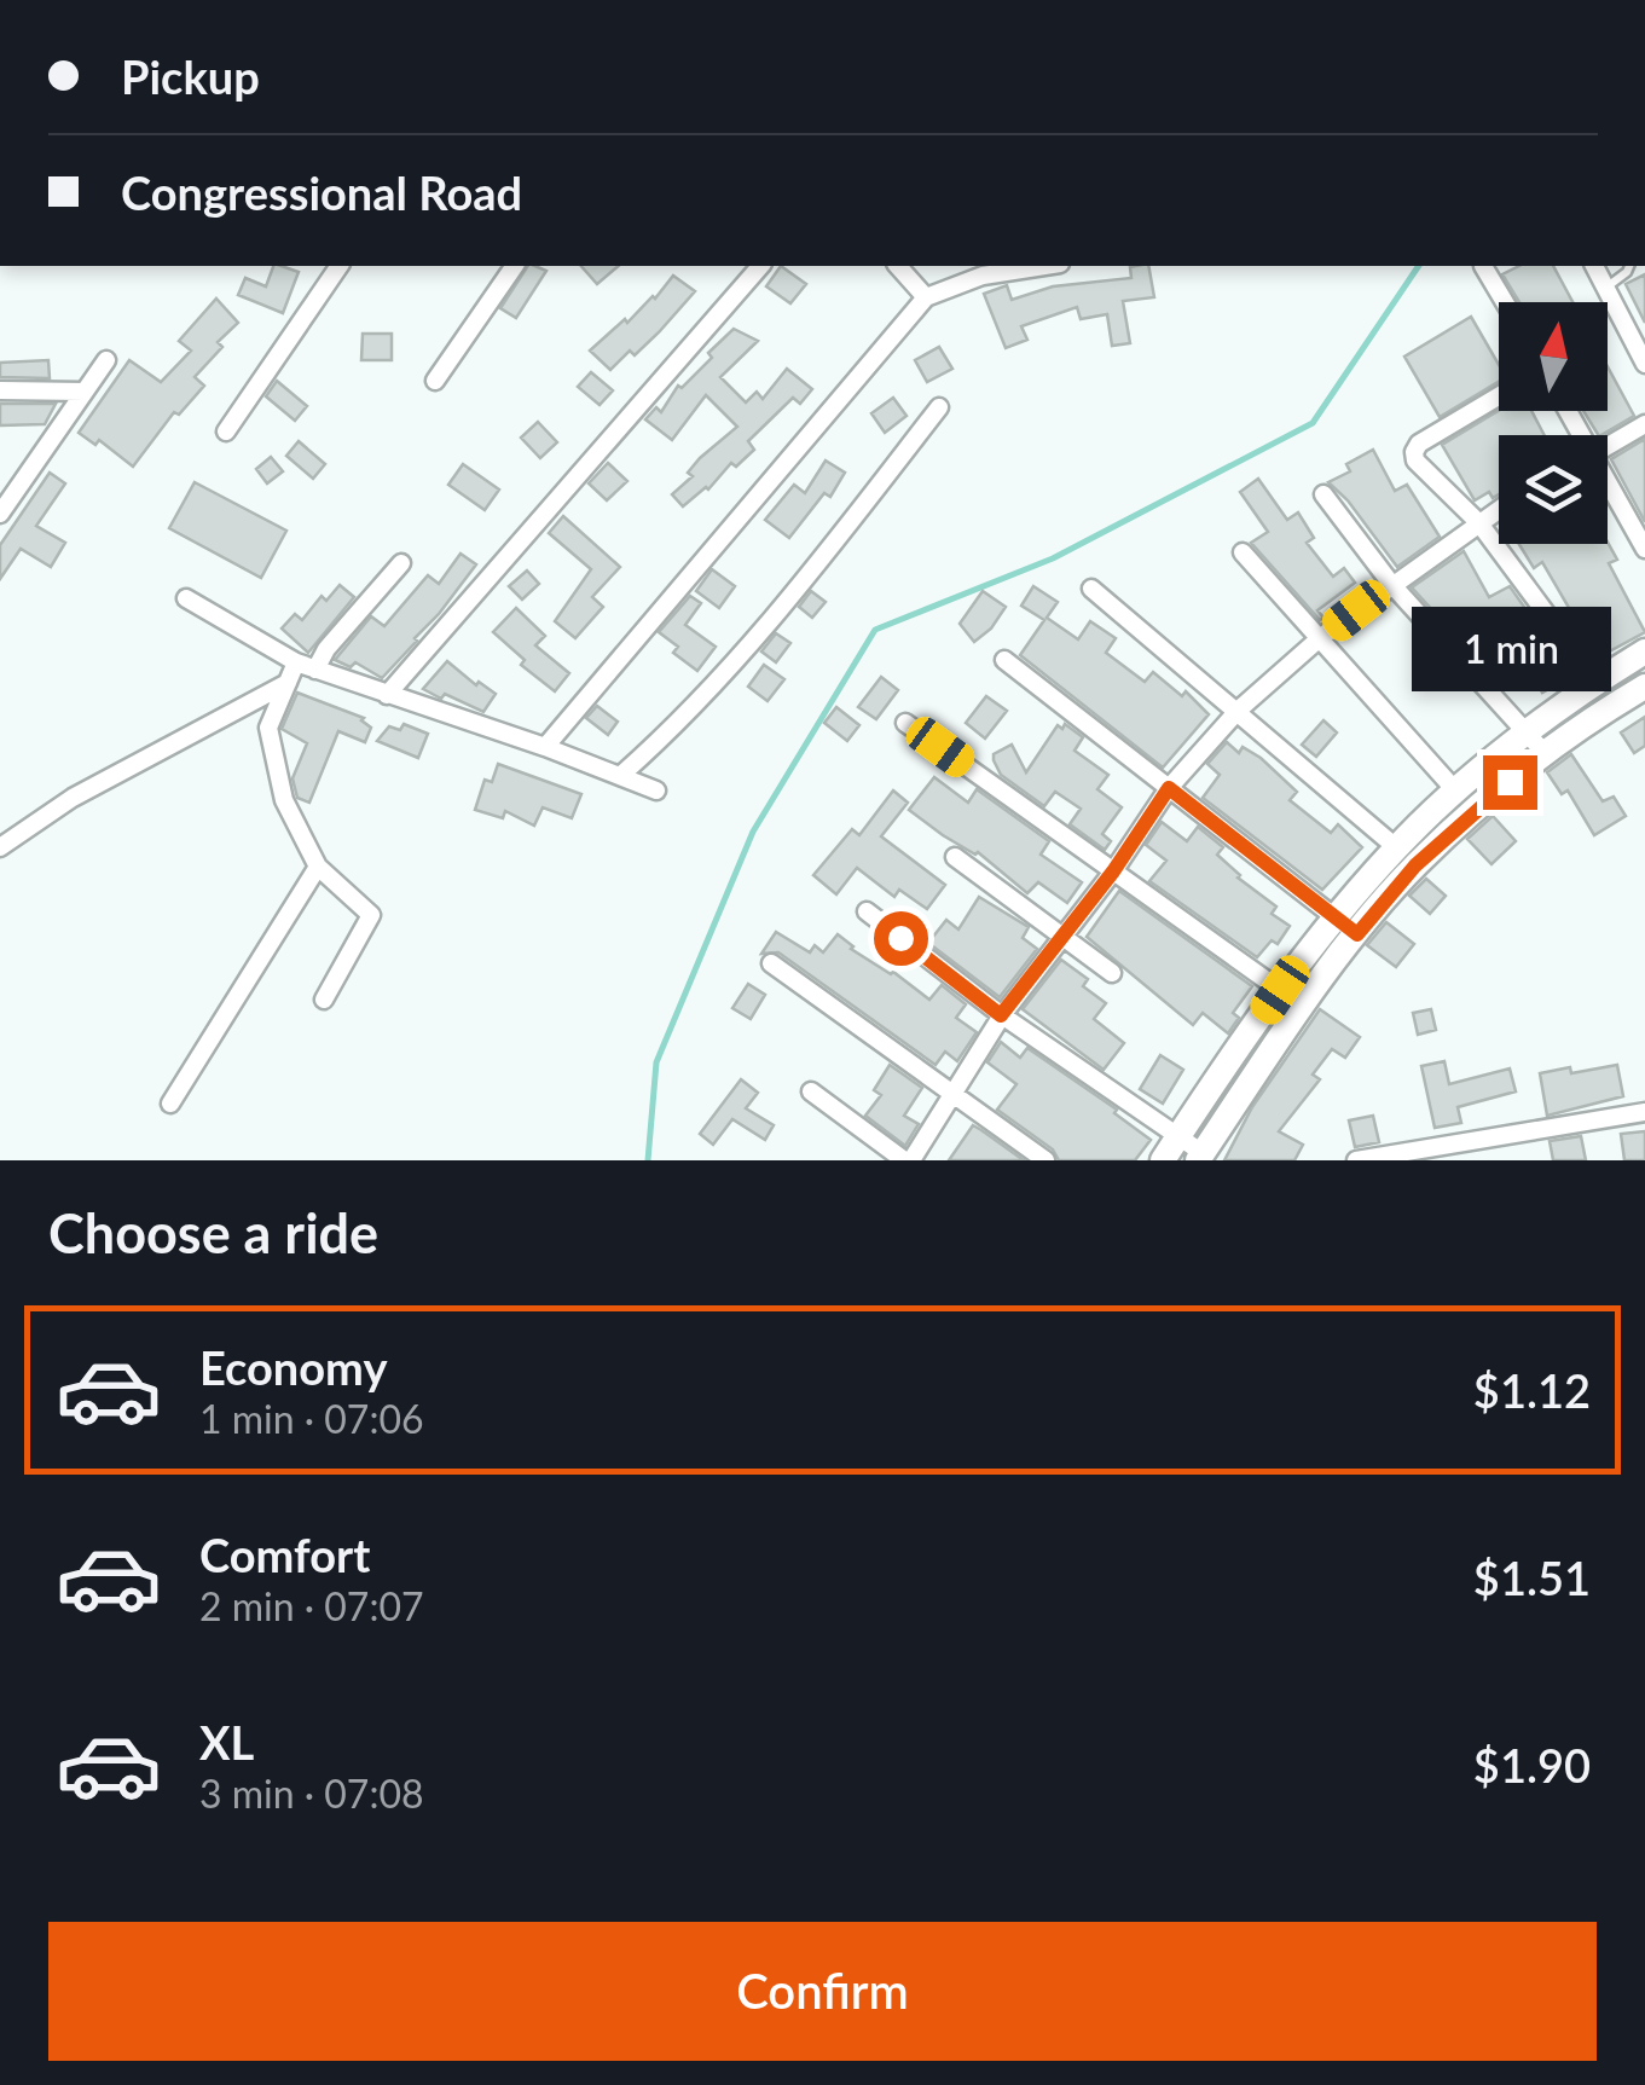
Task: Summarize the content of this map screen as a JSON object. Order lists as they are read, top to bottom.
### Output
{
  "north": "top",
  "page": {
    "banner": ["Pickup", "Congressional Road"],
    "bubble": "1 min",
    "heading": "Choose a ride",
    "list": [
      {
        "name": "Economy",
        "note": "1 min · 07:06",
        "value": "$1.12"
      },
      {
        "name": "Comfort",
        "note": "2 min · 07:07",
        "value": "$1.51"
      },
      {
        "name": "XL",
        "note": "3 min · 07:08",
        "value": "$1.90"
      }
    ],
    "buttons": "Confirm"
  }
}
